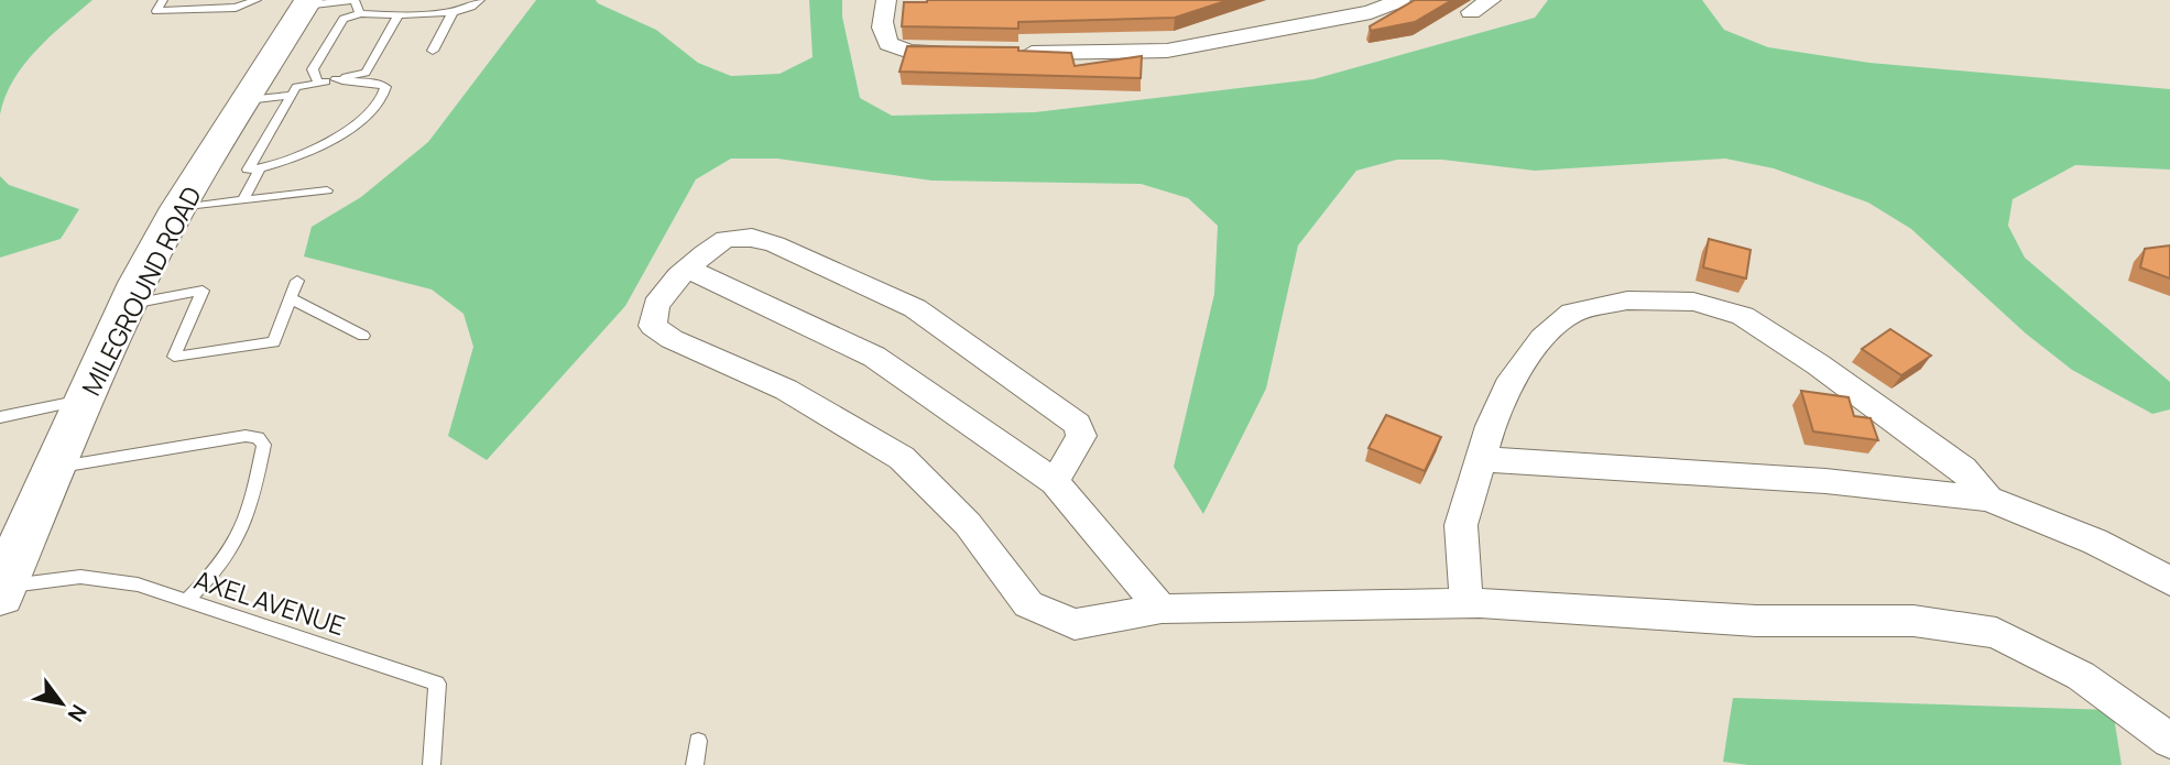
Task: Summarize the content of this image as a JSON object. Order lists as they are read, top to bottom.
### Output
{
  "streets": {
    "main road": ["MILEGROUND ROAD"],
    "lane": ["AXEL AVENUE"]
  },
  "crossings": [
    ["MILEGROUND ROAD", "AXEL AVENUE"]
  ],
  "north": "bottom right"
}
